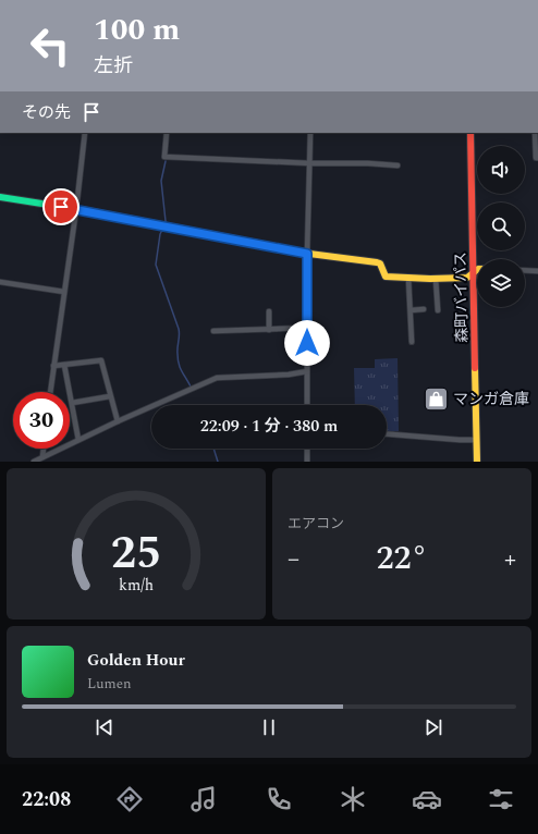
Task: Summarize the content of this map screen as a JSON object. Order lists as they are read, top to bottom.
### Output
{
  "streets": {
    "street": ["森町バイパス"]
  },
  "places": {
    "shop": ["マンガ倉庫"]
  },
  "page": {
    "turn": ["100 m", "左折"],
    "then": "その先",
    "limit": "30",
    "trip": "22:09 · 1 分 · 380 m",
    "tile": "エアコン",
    "heat": ["−", "22°", "+"],
    "song": ["Golden Hour", "Lumen"],
    "tabs": "22:08",
    "gauge": ["25", "km/h"]
  }
}
